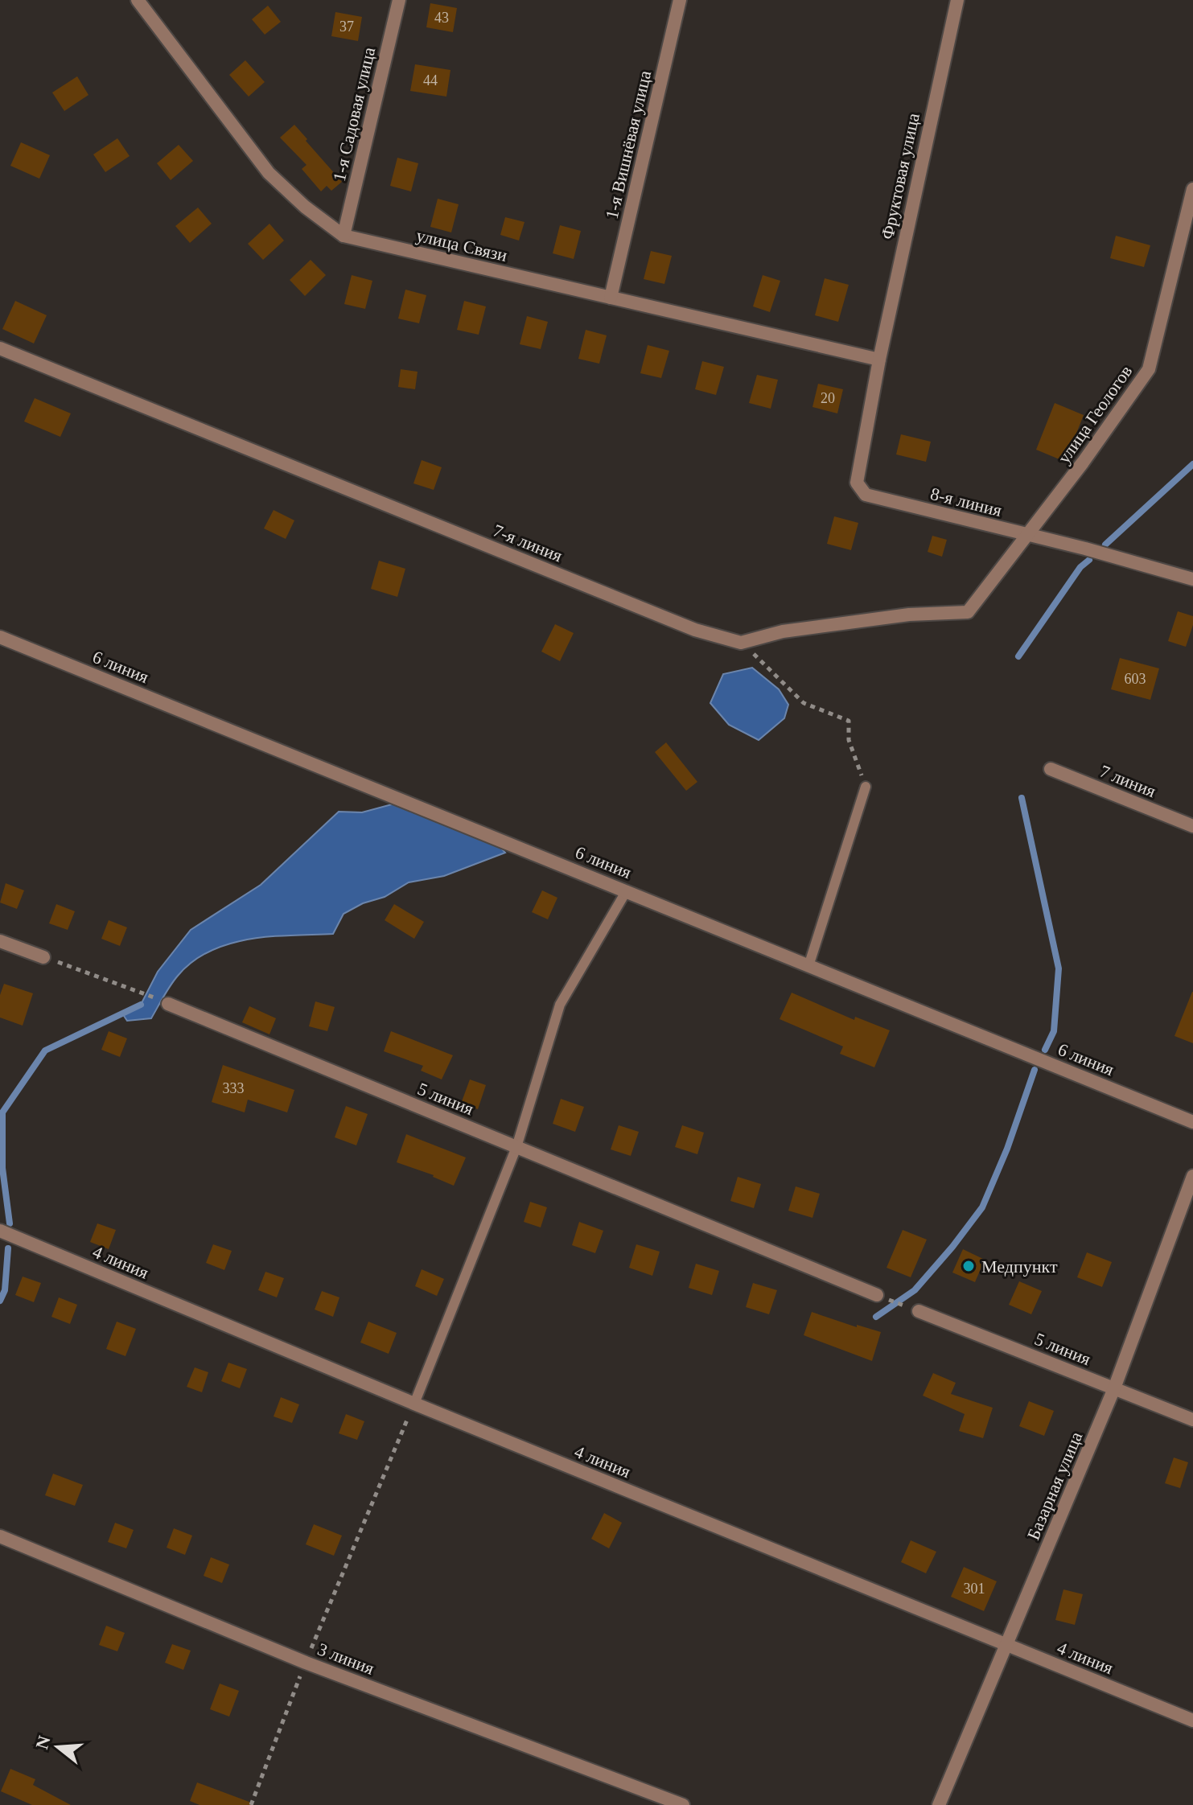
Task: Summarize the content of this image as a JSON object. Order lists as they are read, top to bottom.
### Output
{
  "streets": {
    "street": [
      "1-я Садовая улица",
      "1-я Вишнёвая улица",
      "Фруктовая улица",
      "улица Связи",
      "улица Геологов",
      "8-я линия",
      "7-я линия",
      "6 линия",
      "7 линия",
      "5 линия",
      "4 линия",
      "Базарная улица",
      "3 линия"
    ]
  },
  "crossings": [
    ["1-я Садовая улица", "улица Связи"],
    ["1-я Вишнёвая улица", "улица Связи"],
    ["Фруктовая улица", "улица Связи"],
    ["Фруктовая улица", "8-я линия"],
    ["улица Связи", "8-я линия"],
    ["улица Геологов", "8-я линия"],
    ["улица Геологов", "7-я линия"],
    ["8-я линия", "7-я линия"],
    ["5 линия", "Базарная улица"],
    ["4 линия", "Базарная улица"]
  ],
  "places": ["Медпункт"],
  "house_numbers": [
    "43",
    "37",
    "44",
    "20",
    "603",
    "333",
    "301"
  ],
  "north": "left"
}
